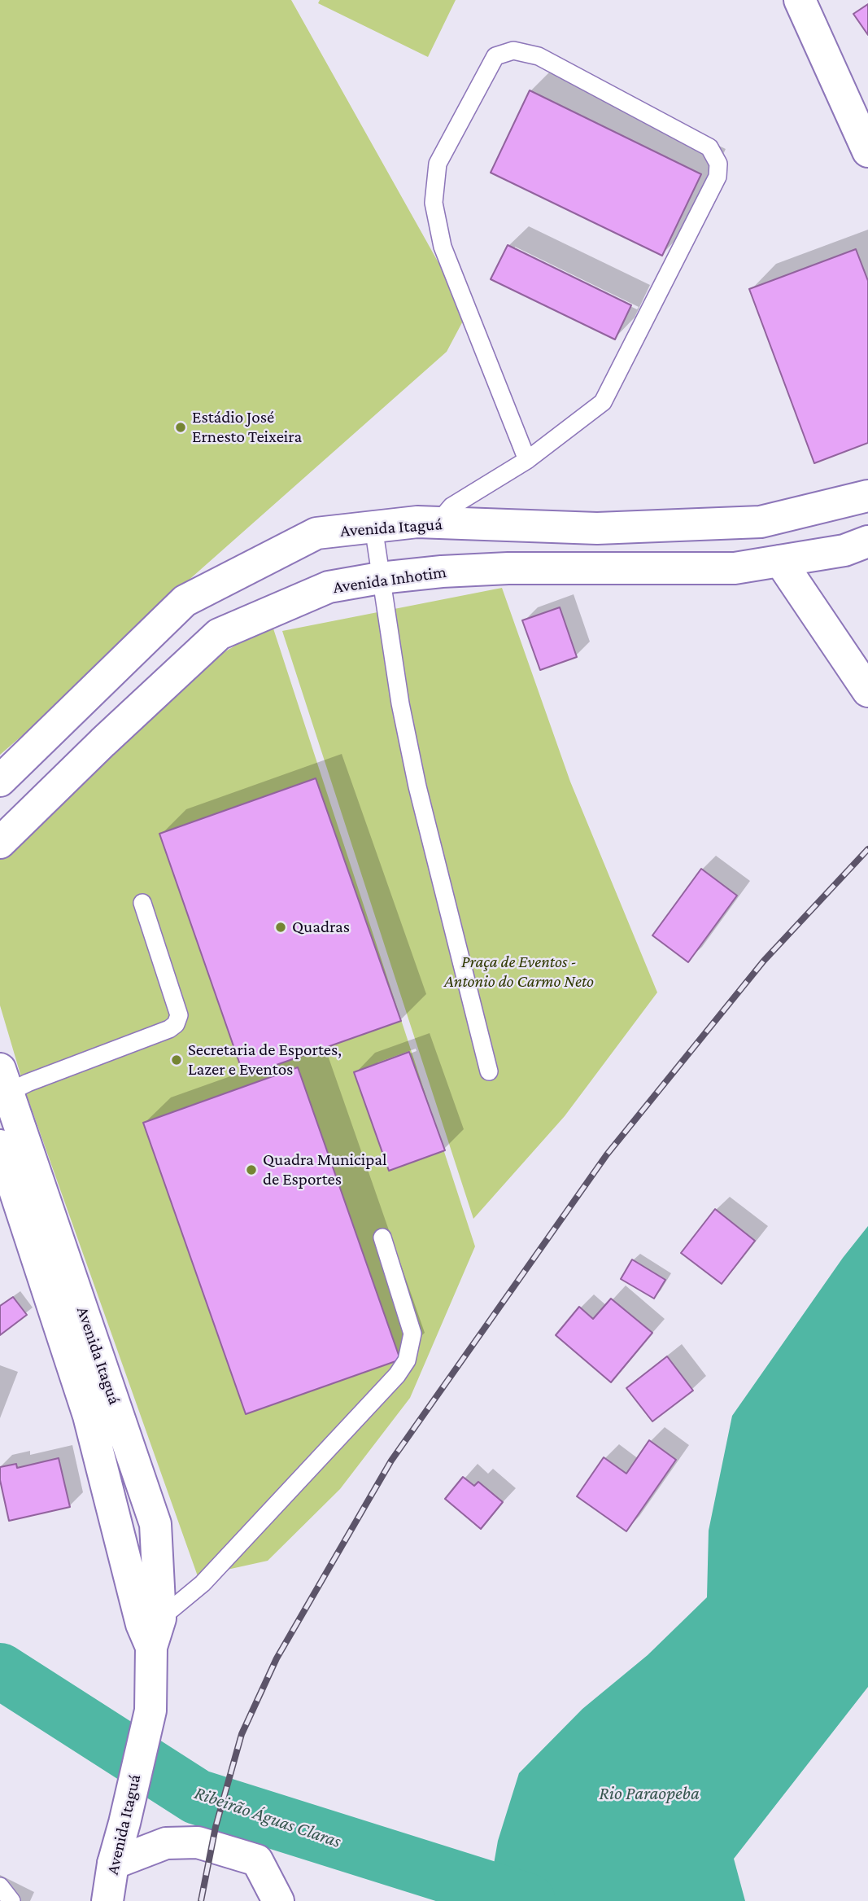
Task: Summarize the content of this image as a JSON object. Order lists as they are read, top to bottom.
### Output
{
  "streets": {
    "main road": ["Avenida Itaguá", "Avenida Inhotim"]
  },
  "water": ["Rio Paraopeba", "Ribeirão Águas Claras"],
  "parks": ["Praça de Eventos - Antonio do Carmo Neto"],
  "places": [
    "Estádio José Ernesto Teixeira",
    "Quadras",
    "Secretaria de Esportes, Lazer e Eventos",
    "Quadra Municipal de Esportes"
  ]
}
